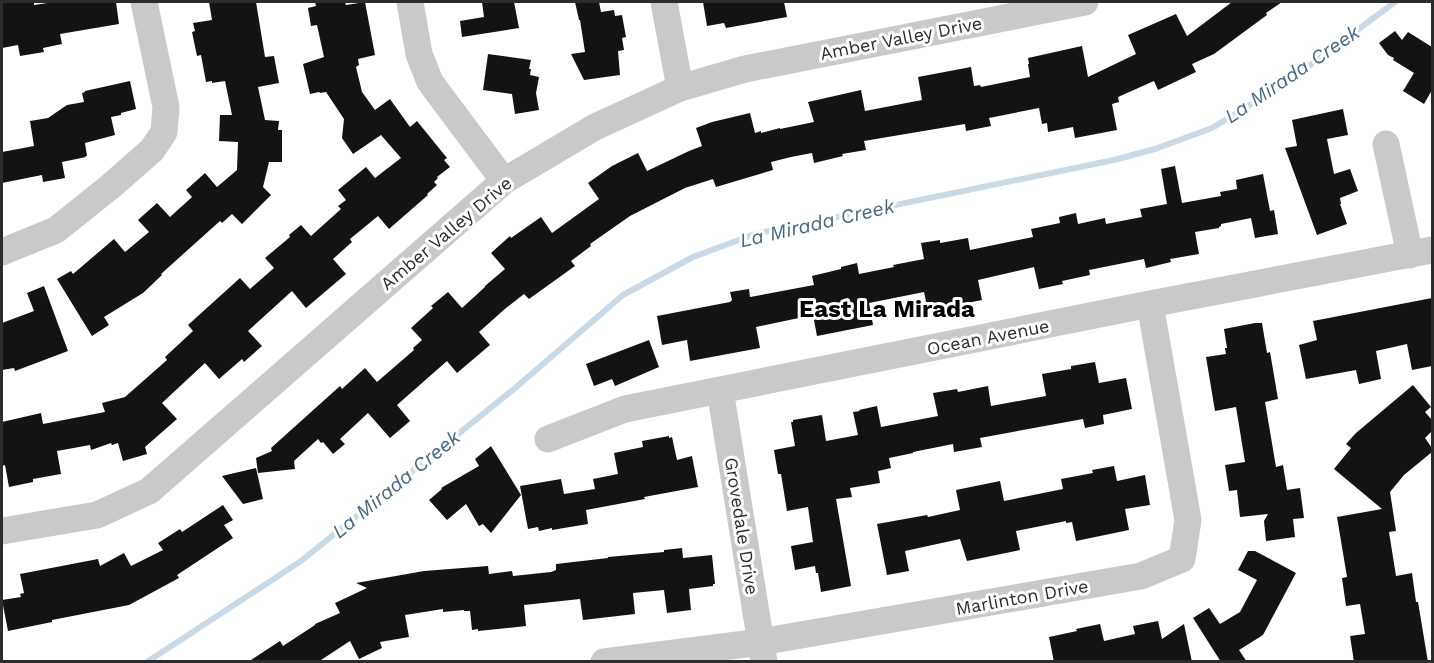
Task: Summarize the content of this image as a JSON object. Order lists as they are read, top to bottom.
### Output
{
  "streets": {
    "street": [
      "Amber Valley Drive",
      "Ocean Avenue",
      "Grovedale Drive",
      "Marlinton Drive"
    ]
  },
  "crossings": [
    ["Ocean Avenue", "Grovedale Drive"],
    ["Ocean Avenue", "Marlinton Drive"],
    ["Grovedale Drive", "Marlinton Drive"]
  ],
  "districts": ["East La Mirada"],
  "water": ["La Mirada Creek"]
}
